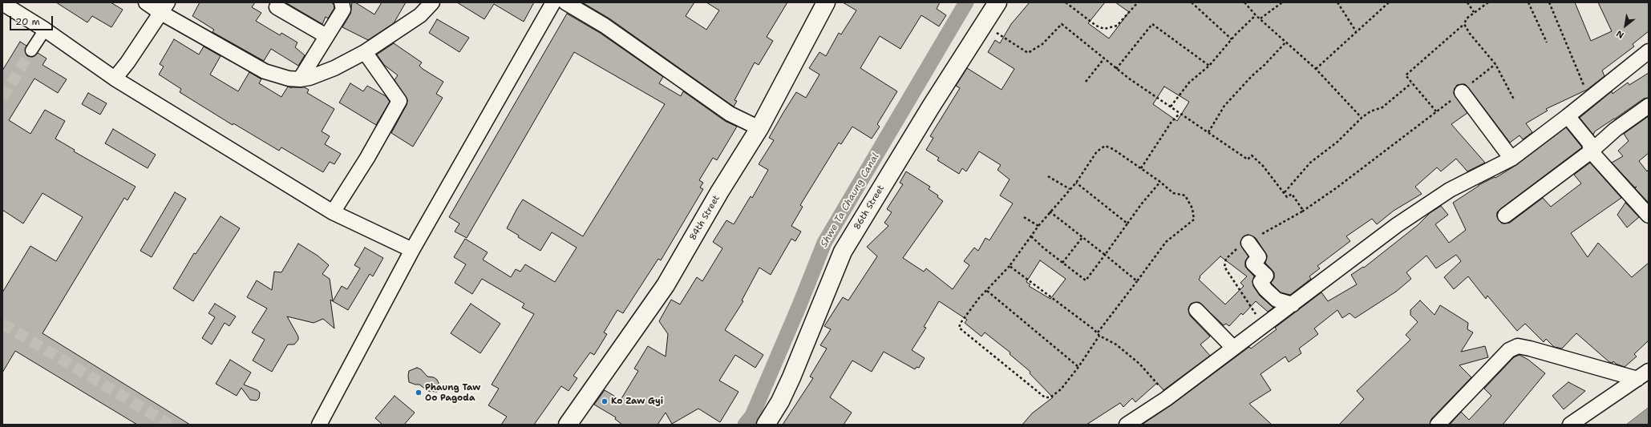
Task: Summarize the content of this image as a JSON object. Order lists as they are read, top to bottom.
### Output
{
  "streets": {
    "main road": ["86th Street", "84th Street"]
  },
  "water": ["Shwe Ta Chaung Canal"],
  "places": ["Phaung Taw Oo Pagoda", "Ko Zaw Gyi"],
  "scale_bar": "20 m",
  "north": "bottom left"
}
